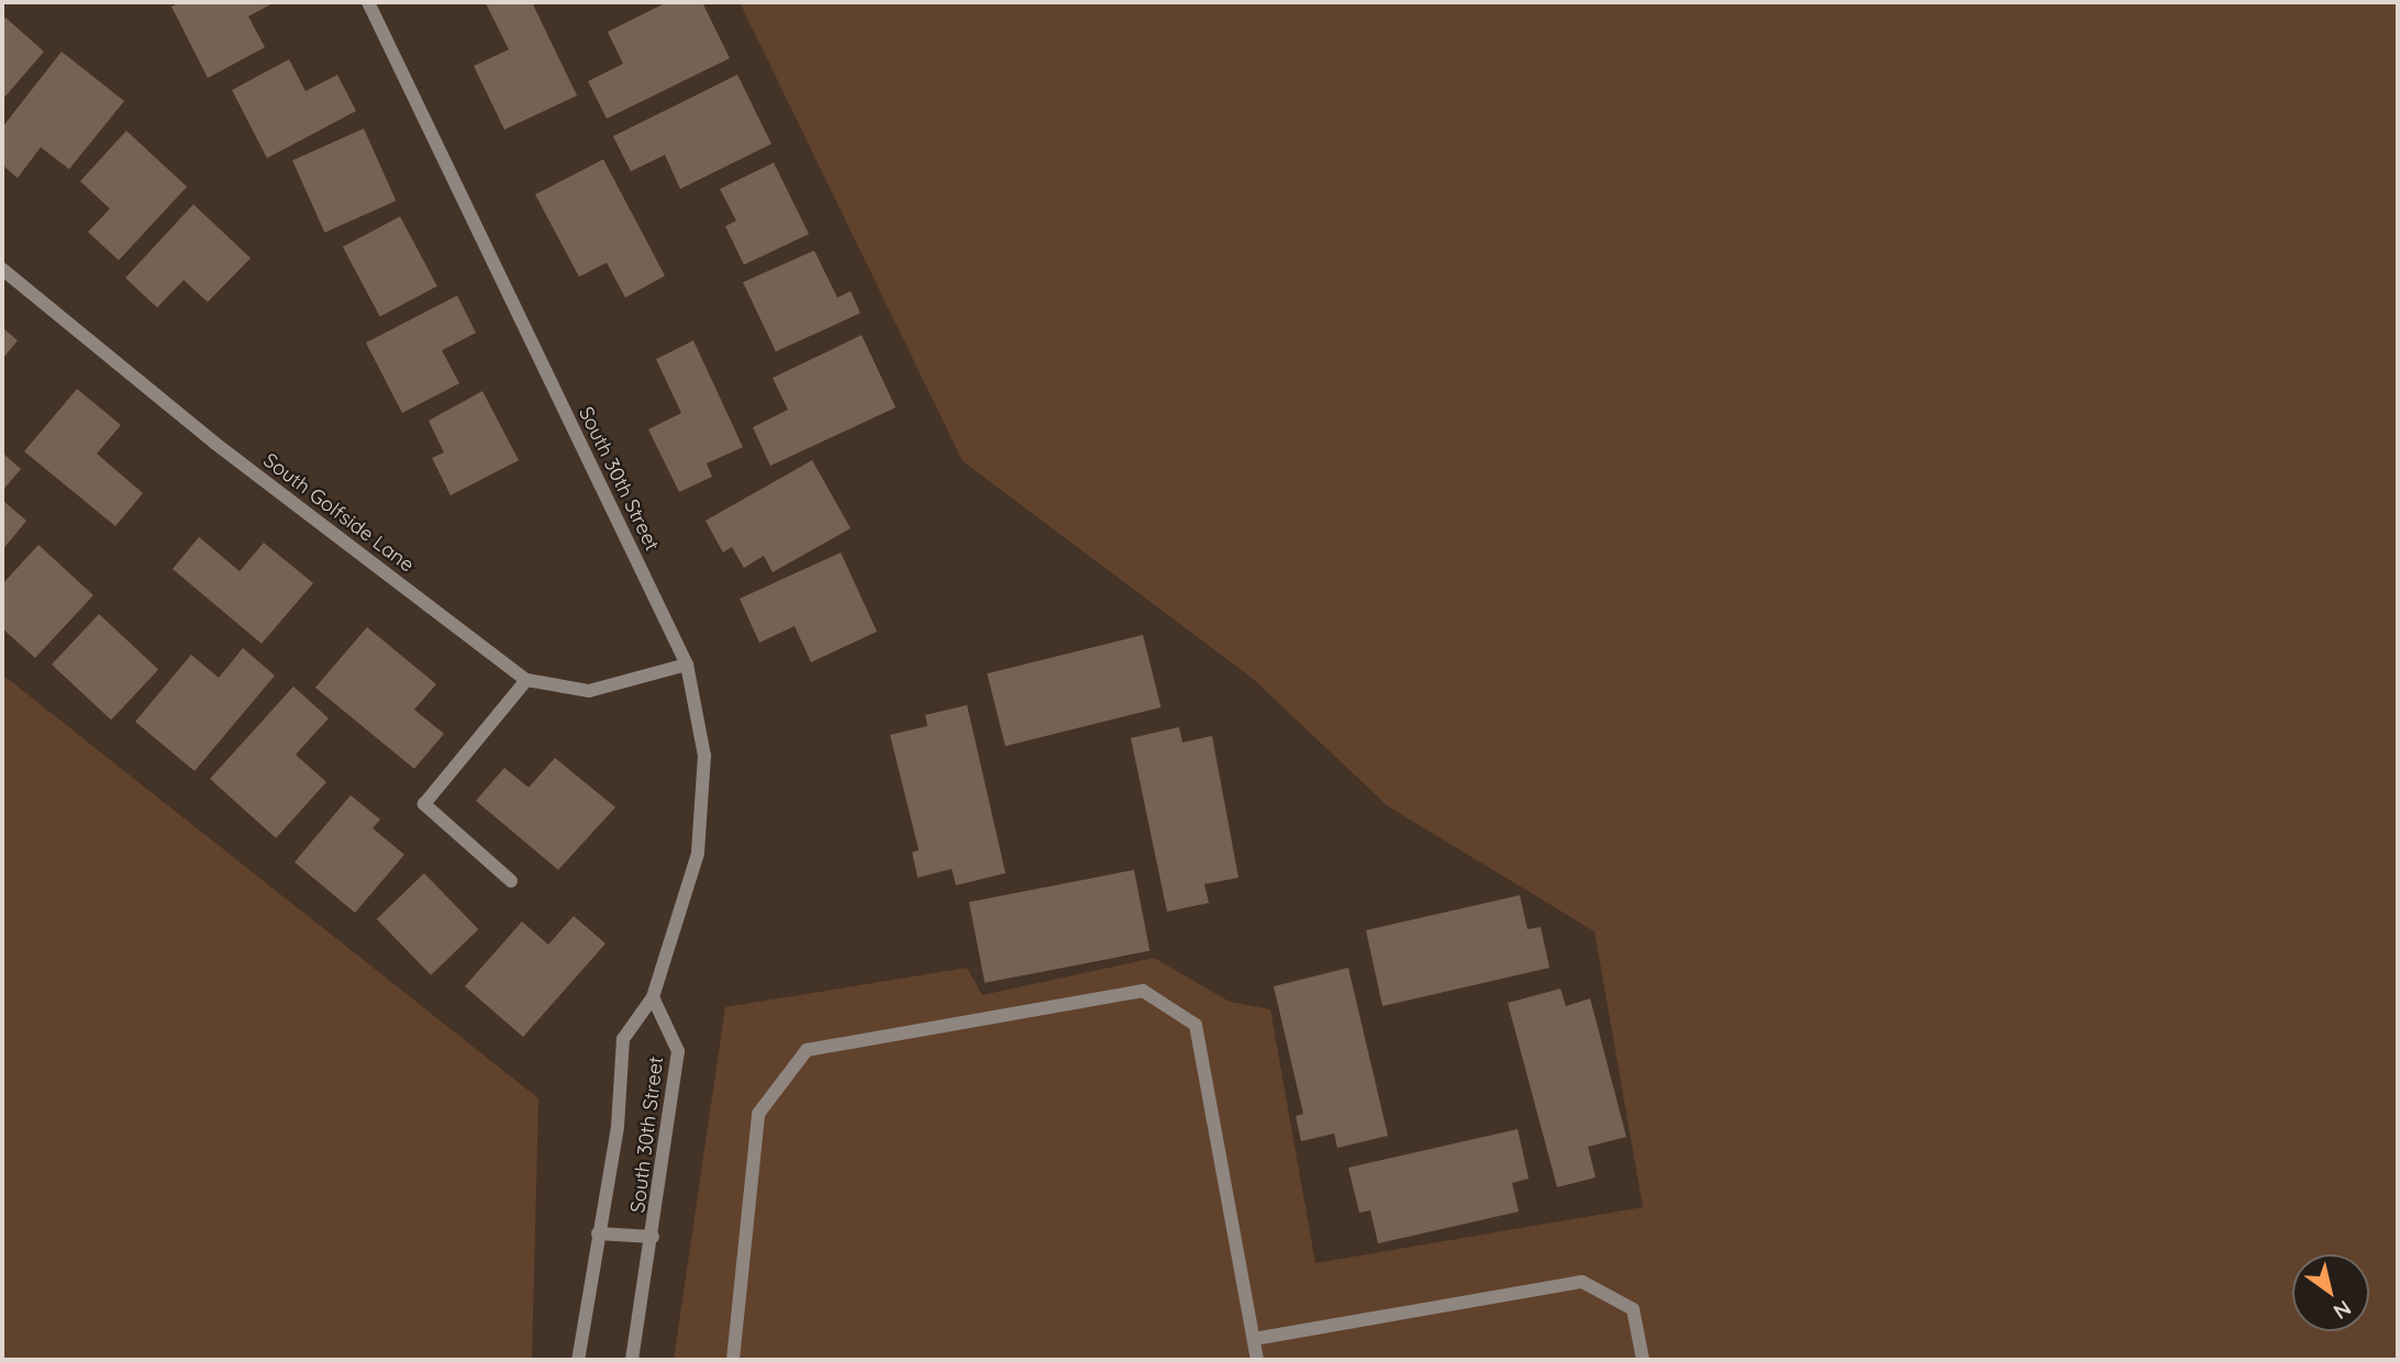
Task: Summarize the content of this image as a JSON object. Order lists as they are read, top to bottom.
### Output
{
  "streets": {
    "street": ["South 30th Street", "South Golfside Lane"]
  },
  "crossings": [
    ["South 30th Street", "South Golfside Lane"]
  ],
  "north": "bottom right"
}
